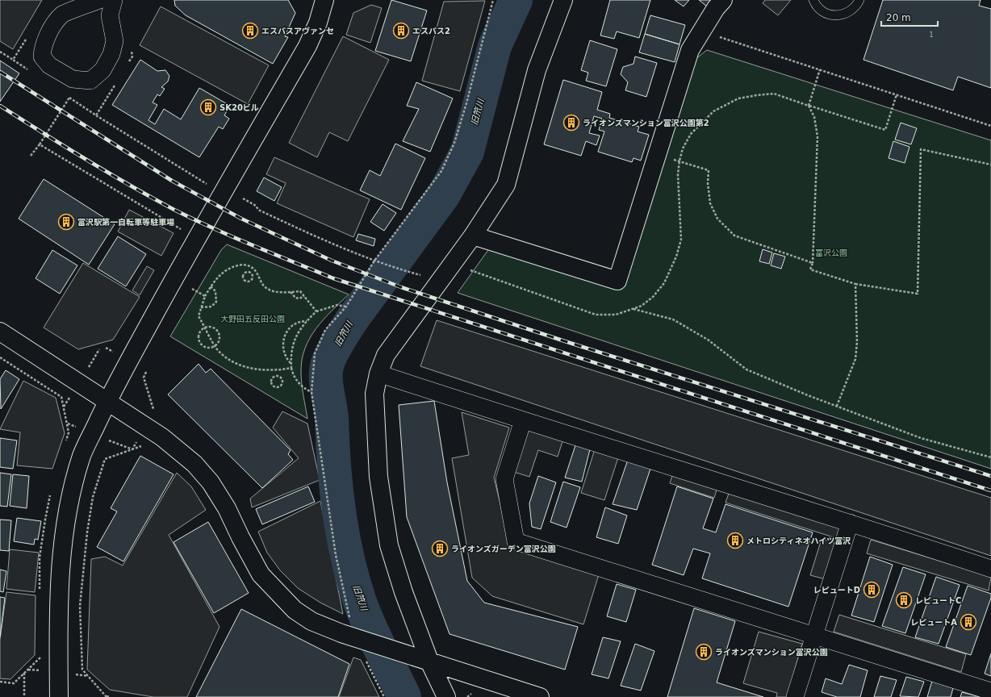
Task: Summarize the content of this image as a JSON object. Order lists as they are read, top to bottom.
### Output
{
  "water": ["旧笊川"],
  "parks": ["富沢公園", "大野田五反田公園"],
  "places": {
    "building": [
      "エスパスアヴァンセ",
      "エスパス2",
      "SK20ビル",
      "ライオンズマンション富沢公園第2",
      "富沢駅第一自転車等駐車場",
      "メトロシティネオハイツ富沢",
      "ライオンズガーデン富沢公園",
      "レピュートD",
      "レピュートC",
      "レピュートA",
      "ライオンズマンション富沢公園"
    ]
  },
  "house_numbers": ["1"],
  "scale_bar": "20 m"
}
